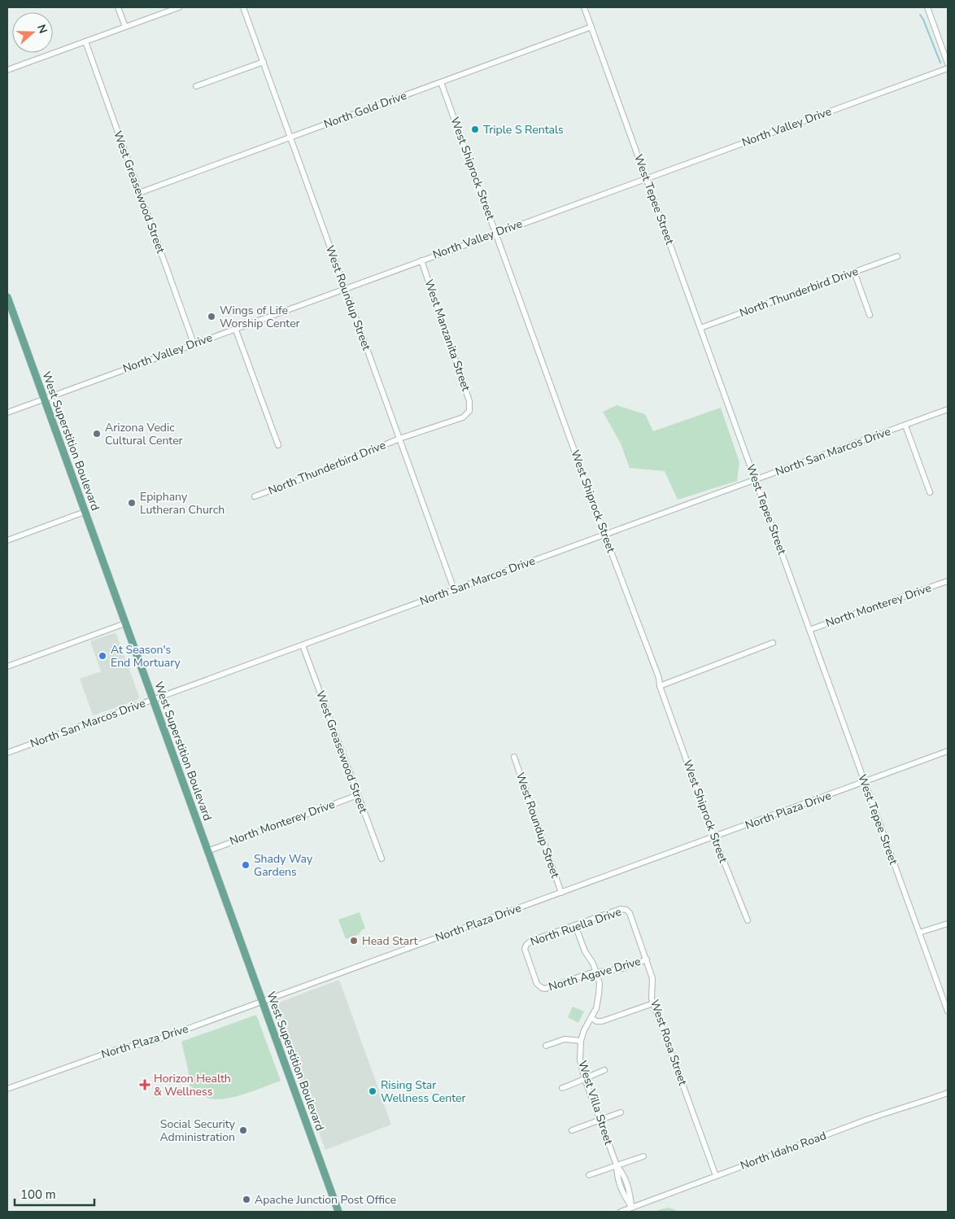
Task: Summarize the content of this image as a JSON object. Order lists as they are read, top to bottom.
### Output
{
  "streets": {
    "main road": ["West Superstition Boulevard"],
    "street": [
      "North Gold Drive",
      "North Valley Drive",
      "West Shiprock Street",
      "West Greasewood Street",
      "West Tepee Street",
      "North Thunderbird Drive",
      "West Roundup Street",
      "West Manzanita Street",
      "North San Marcos Drive",
      "North Monterey Drive",
      "North Plaza Drive",
      "North Ruella Drive",
      "North Agave Drive",
      "West Rosa Street",
      "West Villa Street",
      "North Idaho Road"
    ]
  },
  "crossings": [
    ["North Gold Drive", "West Shiprock Street"],
    ["North Gold Drive", "West Greasewood Street"],
    ["North Gold Drive", "West Tepee Street"],
    ["North Gold Drive", "West Roundup Street"],
    ["North Valley Drive", "West Shiprock Street"],
    ["North Valley Drive", "West Greasewood Street"],
    ["North Valley Drive", "West Tepee Street"],
    ["North Valley Drive", "West Roundup Street"],
    ["North Valley Drive", "West Manzanita Street"],
    ["North Valley Drive", "West Superstition Boulevard"],
    ["West Shiprock Street", "North San Marcos Drive"],
    ["West Shiprock Street", "North Plaza Drive"],
    ["West Greasewood Street", "North San Marcos Drive"],
    ["West Greasewood Street", "North Monterey Drive"],
    ["West Tepee Street", "North Thunderbird Drive"],
    ["West Tepee Street", "North San Marcos Drive"],
    ["West Tepee Street", "North Monterey Drive"],
    ["West Tepee Street", "North Plaza Drive"],
    ["North Thunderbird Drive", "West Roundup Street"],
    ["North Thunderbird Drive", "West Manzanita Street"],
    ["West Roundup Street", "North San Marcos Drive"],
    ["West Roundup Street", "North Plaza Drive"],
    ["West Superstition Boulevard", "North San Marcos Drive"],
    ["West Superstition Boulevard", "North Monterey Drive"],
    ["West Superstition Boulevard", "North Plaza Drive"],
    ["North Ruella Drive", "North Agave Drive"],
    ["North Ruella Drive", "West Rosa Street"],
    ["North Ruella Drive", "West Villa Street"],
    ["North Agave Drive", "West Rosa Street"],
    ["North Agave Drive", "West Villa Street"],
    ["West Rosa Street", "North Idaho Road"],
    ["West Villa Street", "North Idaho Road"]
  ],
  "places": {
    "other": [
      "Triple S Rentals",
      "Wings of Life Worship Center",
      "Arizona Vedic Cultural Center",
      "Epiphany Lutheran Church",
      "At Season's End Mortuary",
      "Shady Way Gardens",
      "Head Start",
      "Rising Star Wellness Center",
      "Social Security Administration",
      "Apache Junction Post Office"
    ],
    "health": ["Horizon Health & Wellness"]
  },
  "scale_bar": "100 m",
  "north": "right"
}
